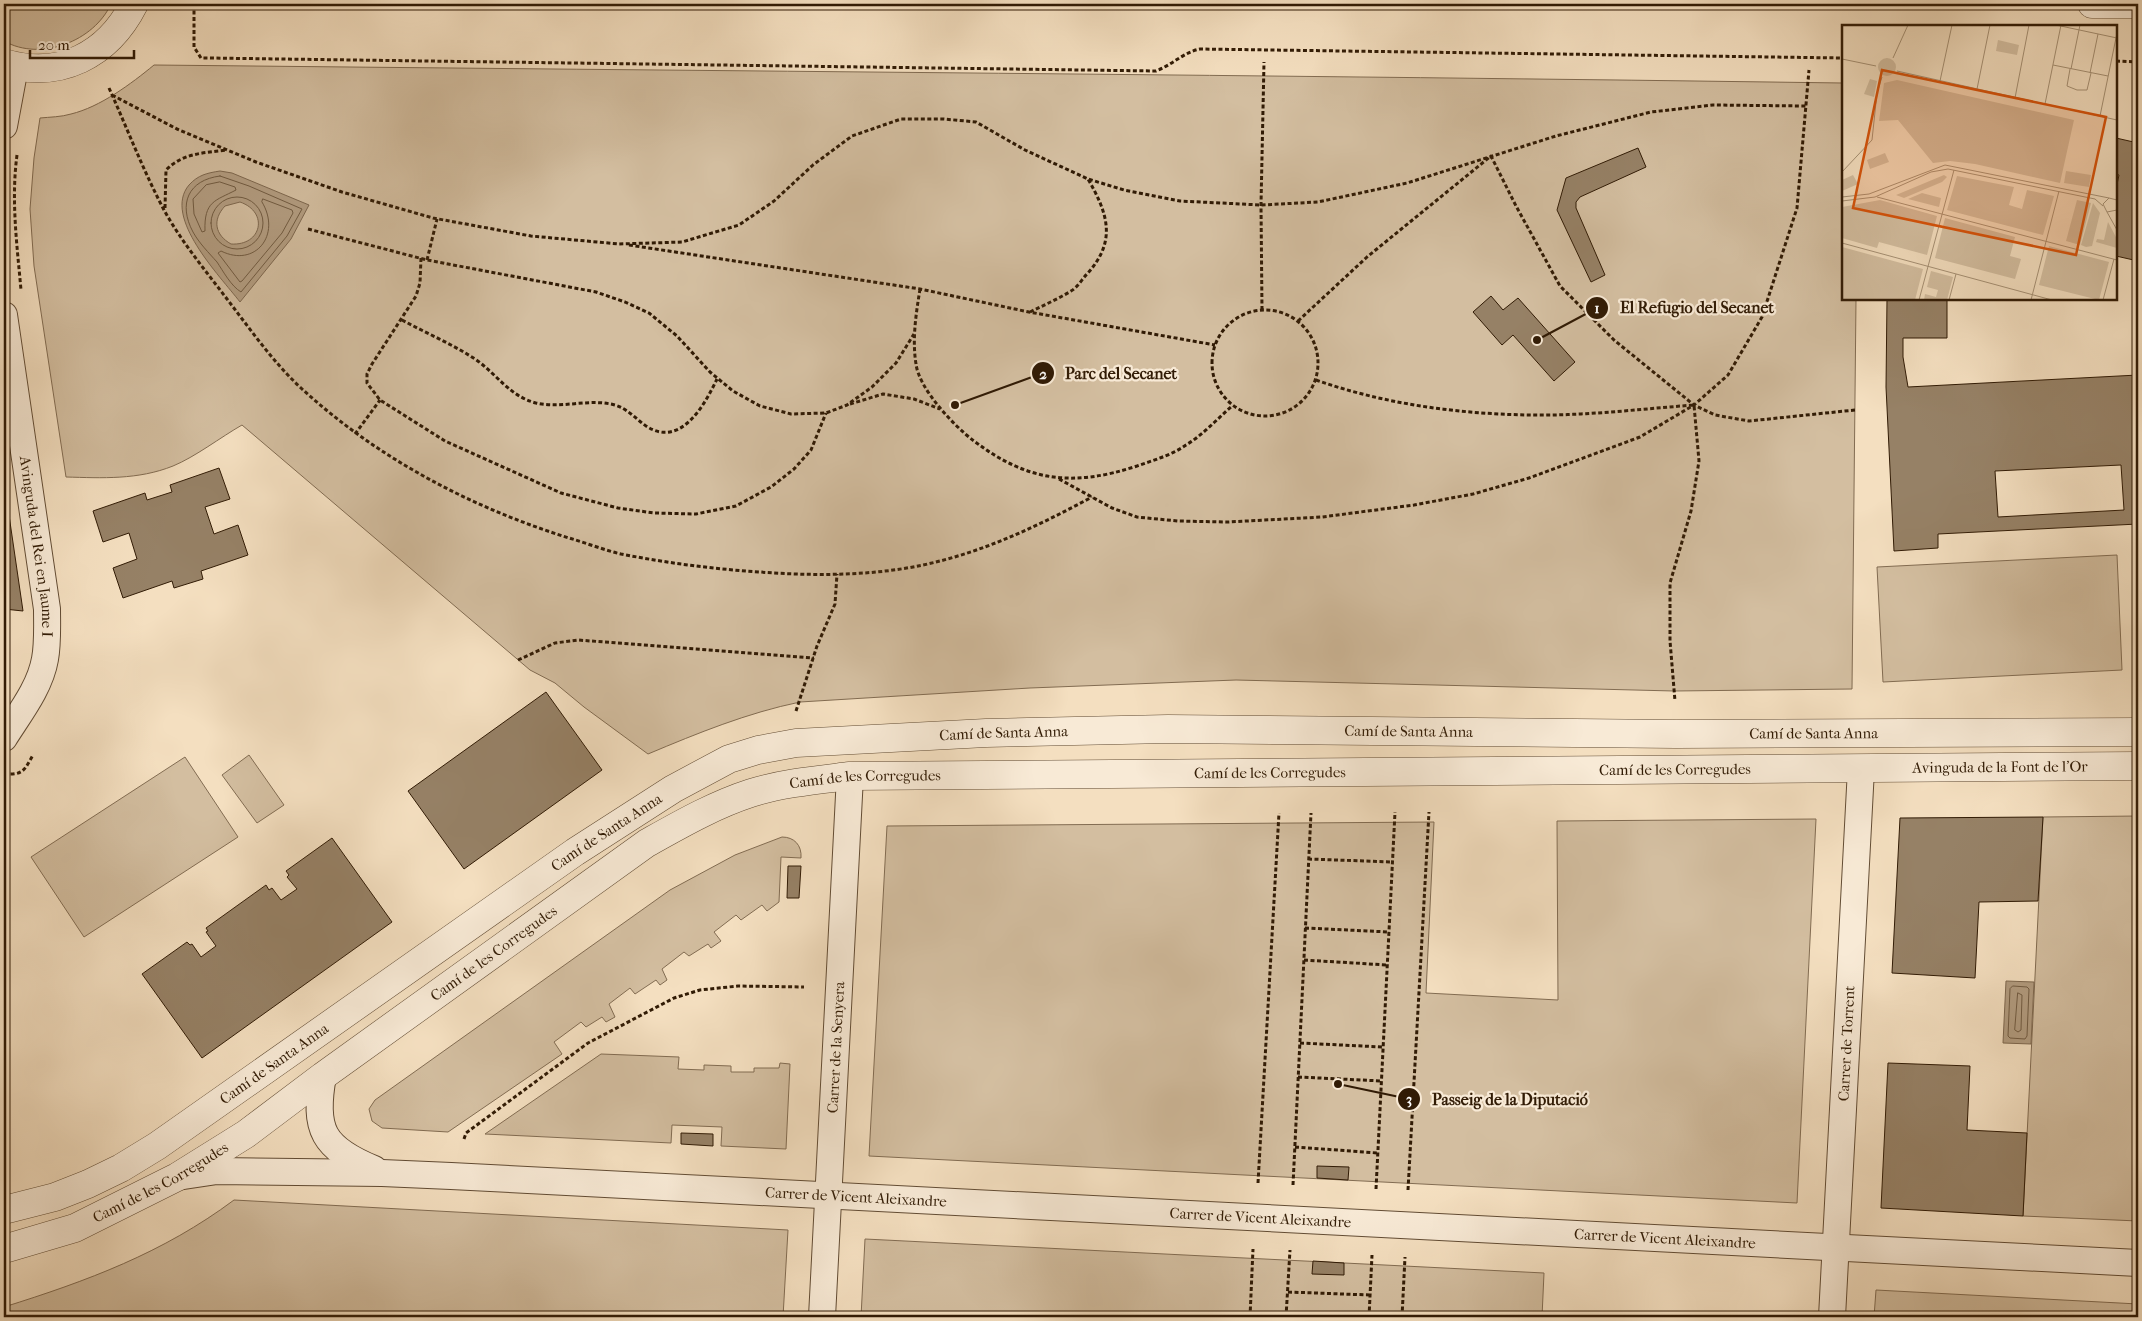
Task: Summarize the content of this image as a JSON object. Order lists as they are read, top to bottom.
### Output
{
  "streets": {
    "street": [
      "Avinguda del Rei en Jaume I",
      "Camí de Santa Anna",
      "Avinguda de la Font de l'Or",
      "Camí de les Corregudes",
      "Carrer de Torrent",
      "Carrer de la Senyera",
      "Carrer de Vicent Aleixandre"
    ]
  },
  "crossings": [
    ["Avinguda de la Font de l'Or", "Camí de les Corregudes"],
    ["Avinguda de la Font de l'Or", "Carrer de Torrent"],
    ["Camí de les Corregudes", "Carrer de Torrent"],
    ["Camí de les Corregudes", "Carrer de la Senyera"],
    ["Camí de les Corregudes", "Carrer de Vicent Aleixandre"],
    ["Carrer de Torrent", "Carrer de Vicent Aleixandre"],
    ["Carrer de la Senyera", "Carrer de Vicent Aleixandre"]
  ],
  "places": ["El Refugio del Secanet", "Parc del Secanet", "Passeig de la Diputació"],
  "scale_bar": "20 m"
}
